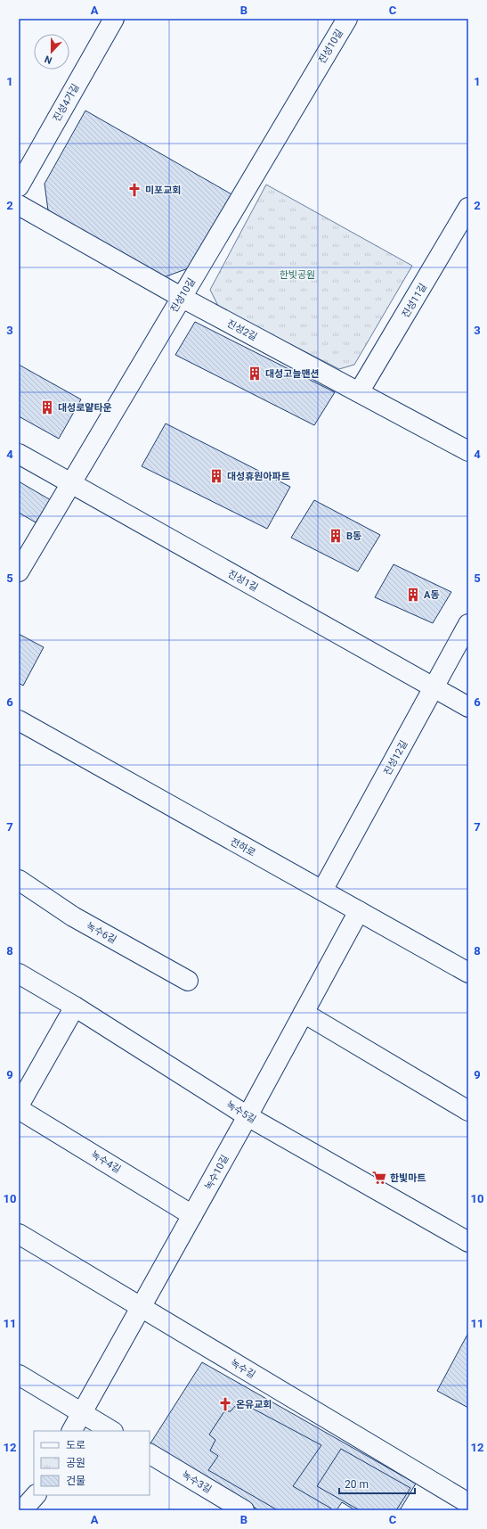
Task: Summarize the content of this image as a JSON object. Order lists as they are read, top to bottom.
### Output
{
  "streets": {
    "street": [
      "진성10길",
      "진성4가길",
      "진성11길",
      "진성2길",
      "진성1길",
      "진성12길",
      "전하로",
      "녹수6길",
      "녹수5길",
      "녹수4길",
      "녹수10길",
      "녹수길",
      "녹수3길"
    ]
  },
  "crossings": [
    ["진성10길", "진성2길"],
    ["진성10길", "진성1길"],
    ["진성11길", "진성2길"],
    ["진성1길", "진성12길"],
    ["진성12길", "전하로"],
    ["전하로", "녹수10길"],
    ["녹수5길", "녹수10길"],
    ["녹수4길", "녹수10길"],
    ["녹수10길", "녹수길"]
  ],
  "parks": ["한빛공원"],
  "places": {
    "church": ["미포교회", "온유교회"],
    "building": [
      "대성고늘맨션",
      "대성로얄타운",
      "대성휴원아파트",
      "B동",
      "A동"
    ],
    "supermarket": ["한빛마트"]
  },
  "legend": ["도로", "공원", "건물"],
  "scale_bar": "20 m",
  "north": "bottom",
  "grid": {
    "columns": ["A", "B", "C"],
    "rows": [
      "1",
      "2",
      "3",
      "4",
      "5",
      "6",
      "7",
      "8",
      "9",
      "10",
      "11",
      "12"
    ]
  }
}
